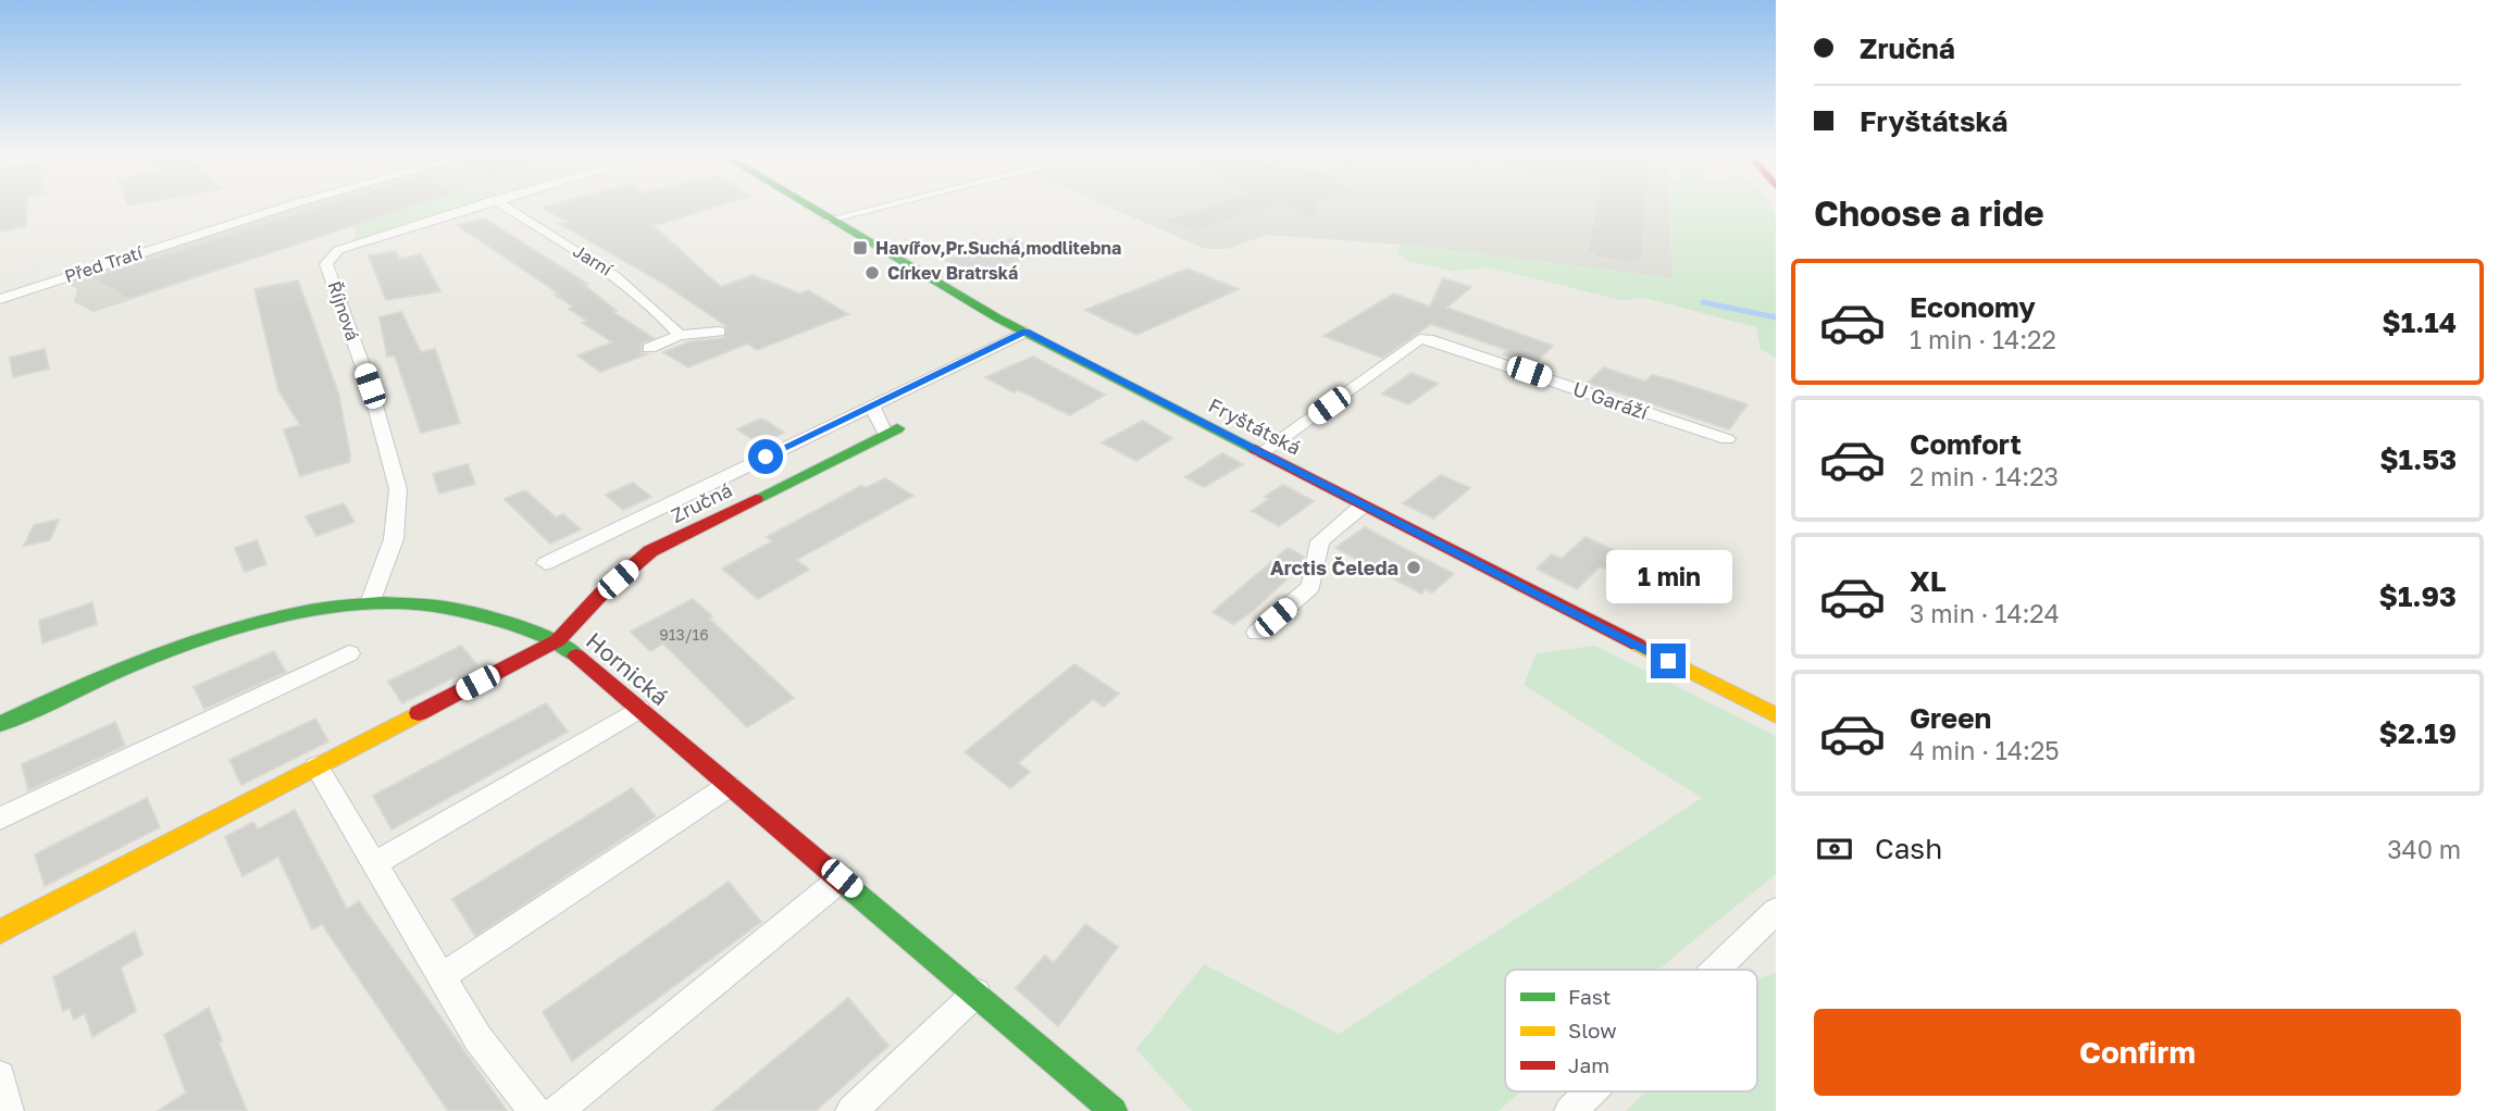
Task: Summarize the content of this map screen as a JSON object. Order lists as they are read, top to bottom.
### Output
{
  "streets": {
    "street": [
      "Jarní",
      "Před Tratí",
      "Říjnová",
      "U Garáží",
      "Fryštátská",
      "Zručná",
      "Hornická"
    ]
  },
  "crossings": [
    ["Říjnová", "Hornická"],
    ["U Garáží", "Fryštátská"],
    ["Fryštátská", "Zručná"],
    ["Zručná", "Hornická"]
  ],
  "places": {
    "transit": ["Havířov,Pr.Suchá,modlitebna"],
    "other": ["Církev Bratrská", "Arctis Čeleda"]
  },
  "house_numbers": ["913/16"],
  "legend": ["Fast", "Slow", "Jam"],
  "page": {
    "banner": ["Zručná", "Fryštátská"],
    "heading": "Choose a ride",
    "list": [
      {
        "name": "Economy",
        "note": "1 min · 14:22",
        "value": "$1.14"
      },
      {
        "name": "Comfort",
        "note": "2 min · 14:23",
        "value": "$1.53"
      },
      {
        "name": "XL",
        "note": "3 min · 14:24",
        "value": "$1.93"
      },
      {
        "name": "Green",
        "note": "4 min · 14:25",
        "value": "$2.19"
      }
    ],
    "bubble": "1 min",
    "pay": ["Cash", "340 m"],
    "buttons": "Confirm"
  }
}
